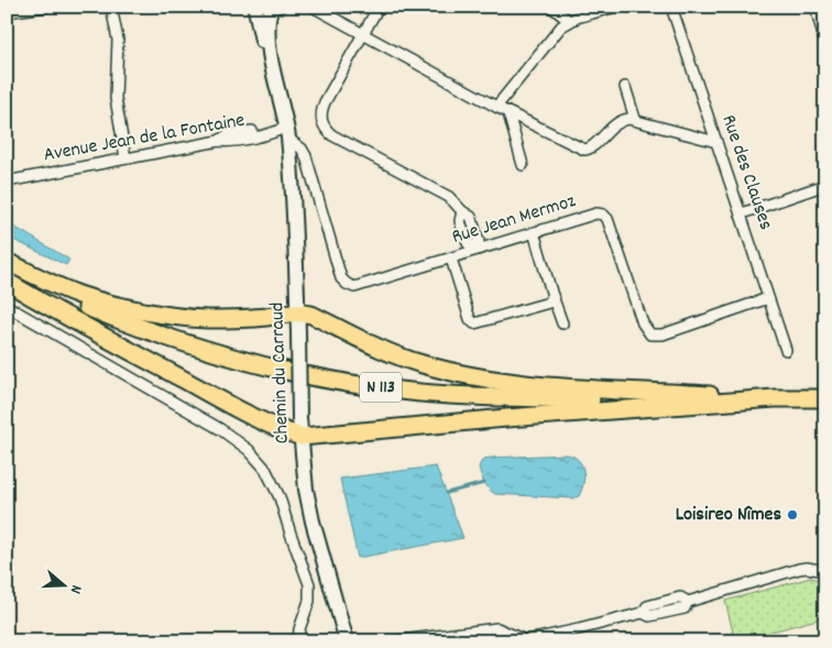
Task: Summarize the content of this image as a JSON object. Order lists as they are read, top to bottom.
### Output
{
  "streets": {
    "main road": ["N 113"],
    "street": [
      "Avenue Jean de la Fontaine",
      "Rue des Clauses",
      "Rue Jean Mermoz",
      "Chemin du Carraud"
    ]
  },
  "crossings": [
    ["Avenue Jean de la Fontaine", "Rue Jean Mermoz"],
    ["Avenue Jean de la Fontaine", "Chemin du Carraud"],
    ["Rue des Clauses", "Rue Jean Mermoz"],
    ["Rue Jean Mermoz", "Chemin du Carraud"]
  ],
  "places": ["Loisireo Nîmes"],
  "north": "right"
}
